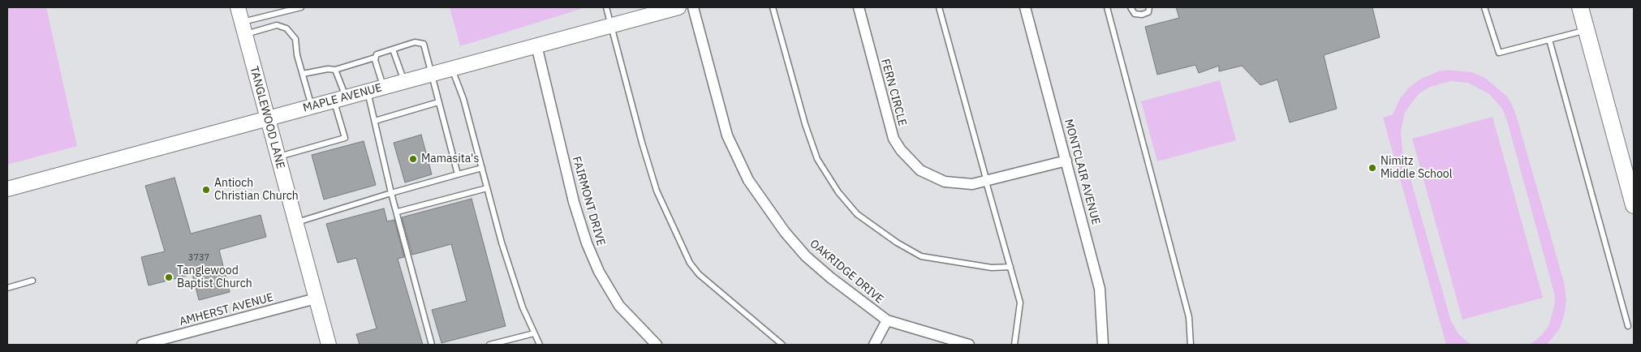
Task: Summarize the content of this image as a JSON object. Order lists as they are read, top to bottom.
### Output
{
  "streets": {
    "main road": ["MAPLE AVENUE", "TANGLEWOOD LANE"],
    "street": [
      "FERN CIRCLE",
      "MONTCLAIR AVENUE",
      "FAIRMONT DRIVE",
      "OAKRIDGE DRIVE",
      "AMHERST AVENUE"
    ]
  },
  "crossings": [
    ["FERN CIRCLE", "MONTCLAIR AVENUE"],
    ["MAPLE AVENUE", "TANGLEWOOD LANE"],
    ["MAPLE AVENUE", "FAIRMONT DRIVE"],
    ["TANGLEWOOD LANE", "AMHERST AVENUE"]
  ],
  "places": [
    "Mamasita's",
    "Nimitz Middle School",
    "Antioch Christian Church",
    "Tanglewood Baptist Church"
  ],
  "house_numbers": ["3737"]
}
